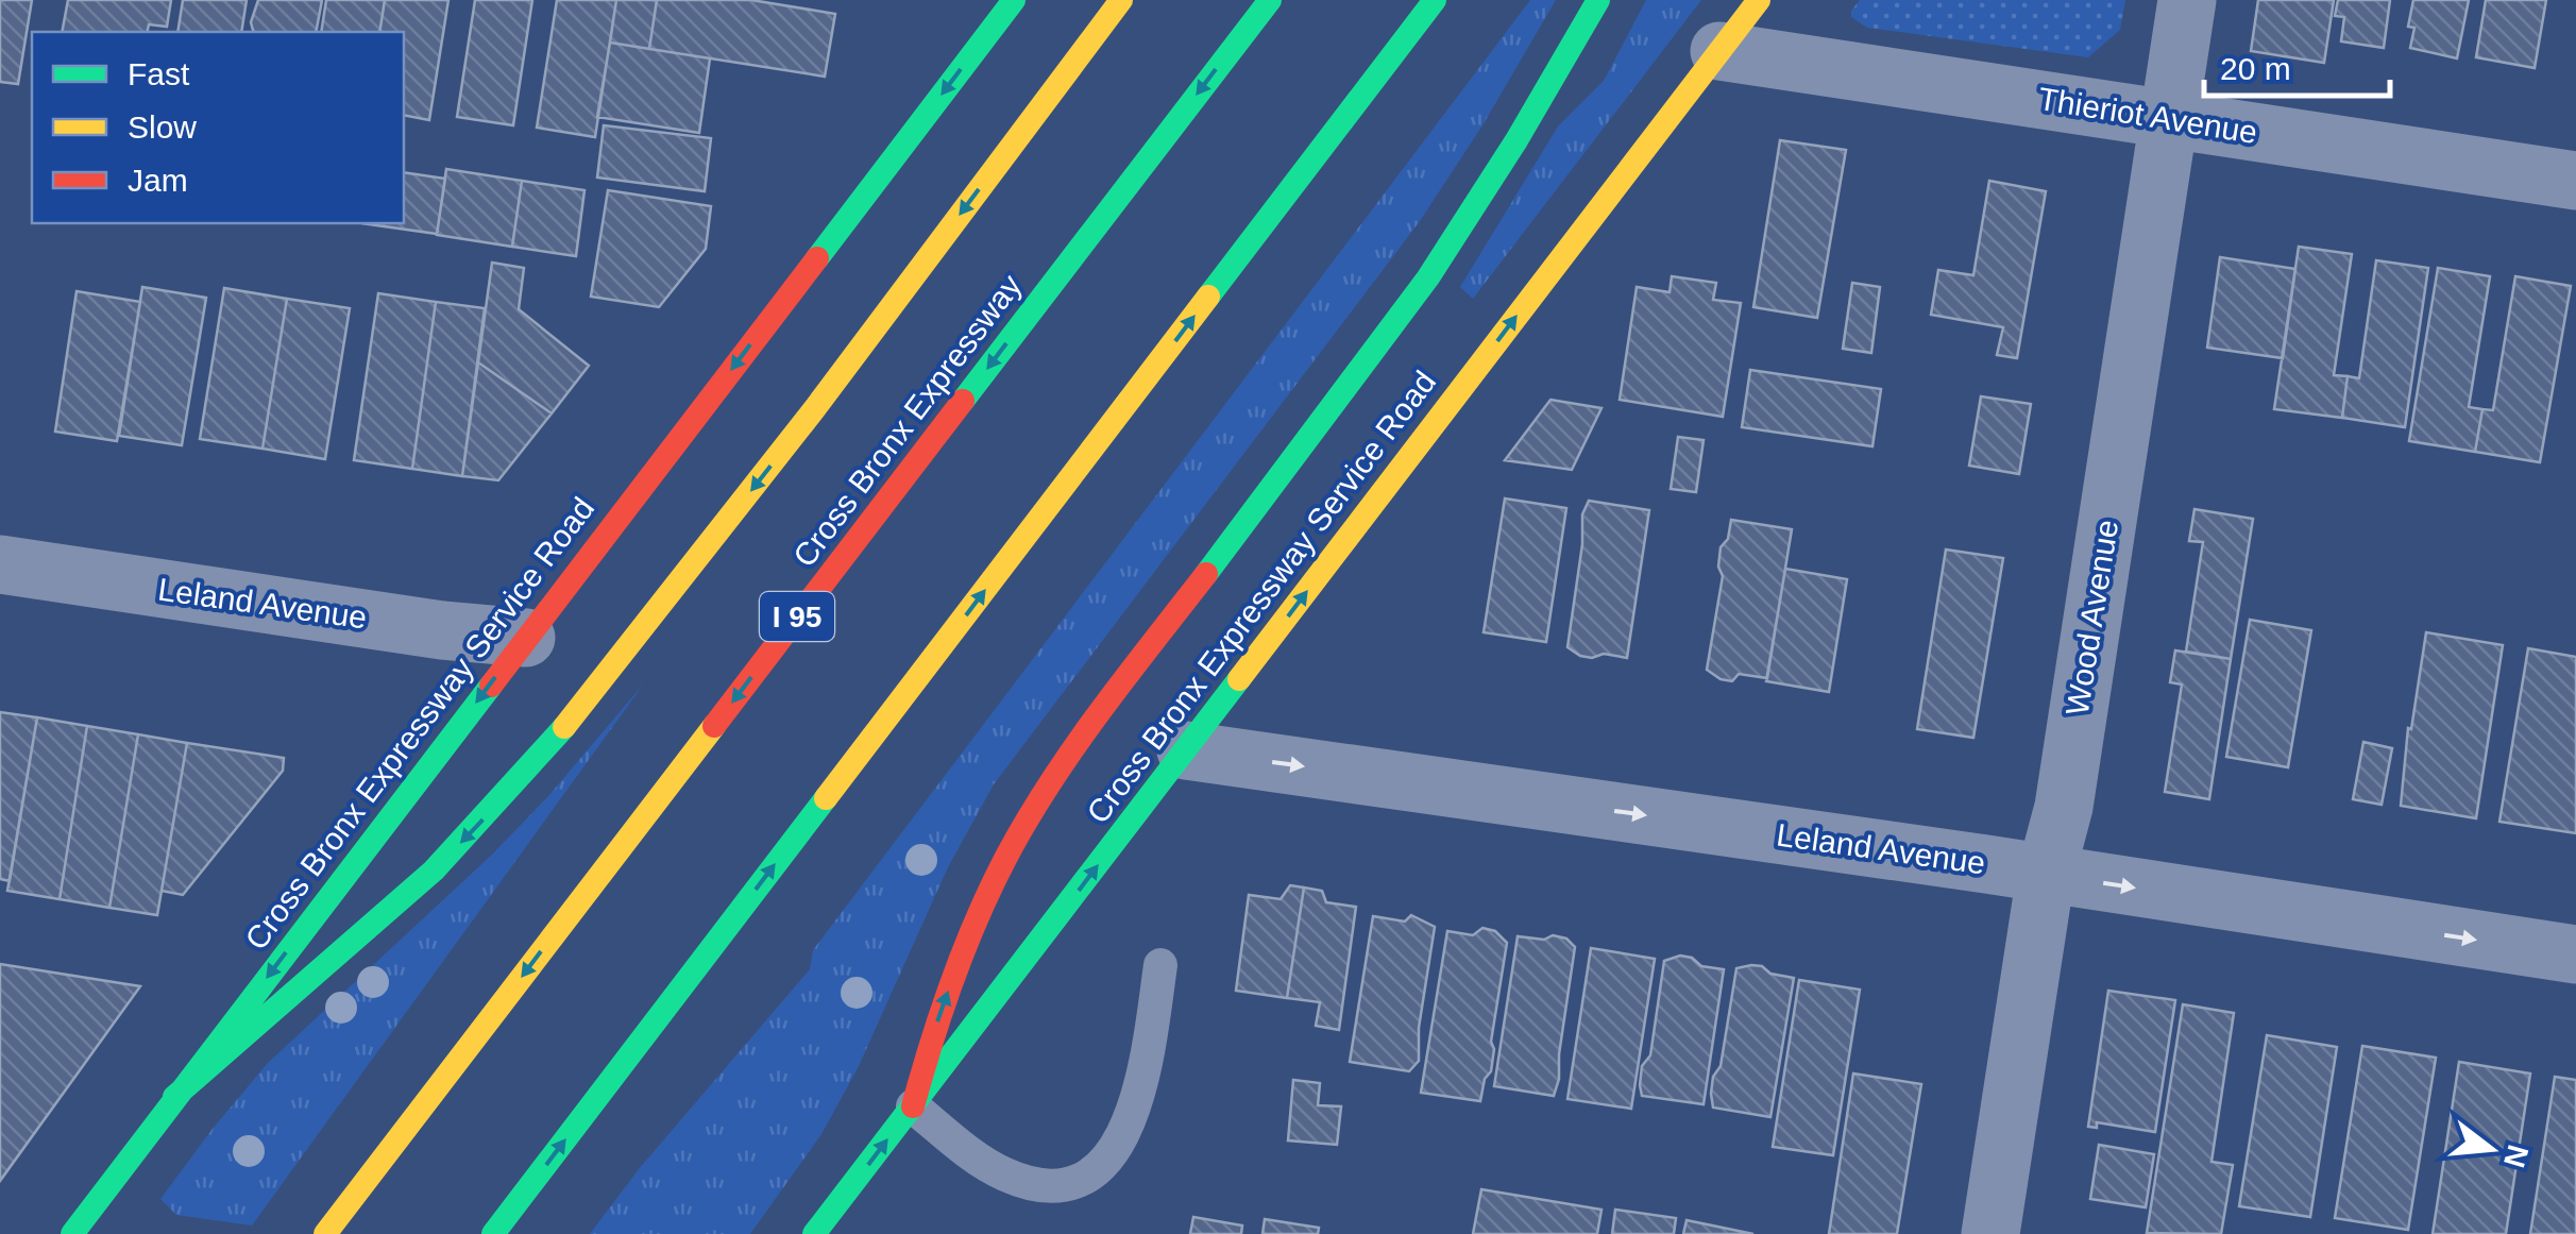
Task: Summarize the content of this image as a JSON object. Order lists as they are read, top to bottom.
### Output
{
  "streets": {
    "main road": ["Cross Bronx Expressway", "Cross Bronx Expressway Service Road", "I 95"],
    "street": ["Thieriot Avenue", "Leland Avenue", "Wood Avenue"]
  },
  "crossings": [
    ["Thieriot Avenue", "Cross Bronx Expressway Service Road"],
    ["Thieriot Avenue", "Wood Avenue"],
    ["Cross Bronx Expressway Service Road", "Leland Avenue"],
    ["Leland Avenue", "Wood Avenue"]
  ],
  "one_way": ["Leland Avenue"],
  "legend": ["Fast", "Slow", "Jam"],
  "scale_bar": "20 m",
  "north": "right"
}
